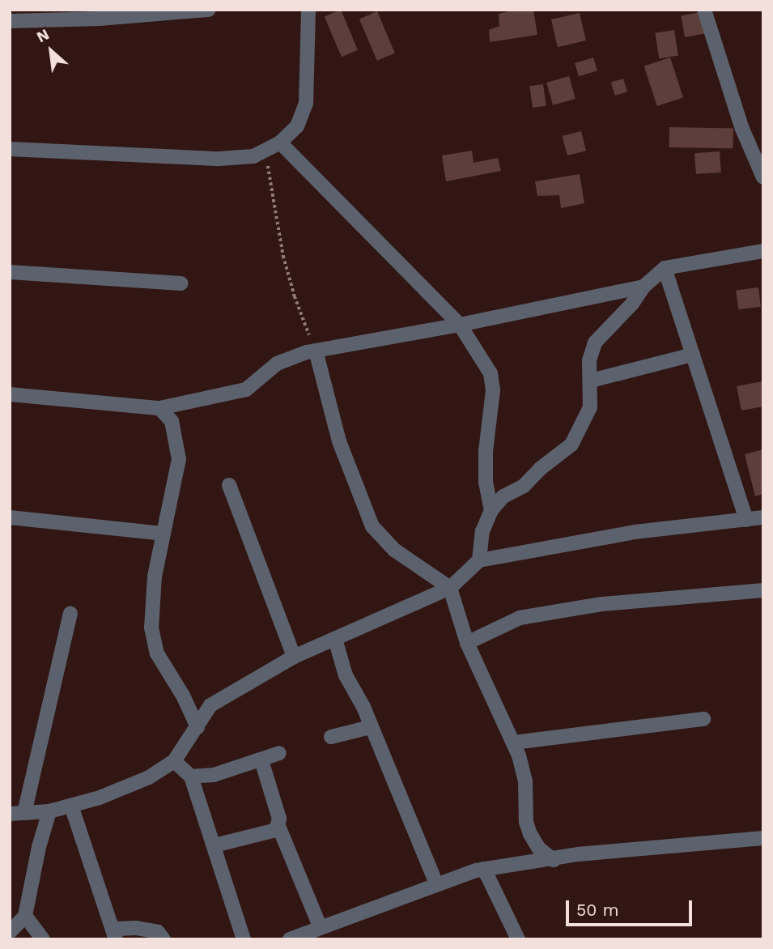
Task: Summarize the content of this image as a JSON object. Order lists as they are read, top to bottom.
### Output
{
  "scale_bar": "50 m",
  "north": "top left"
}
